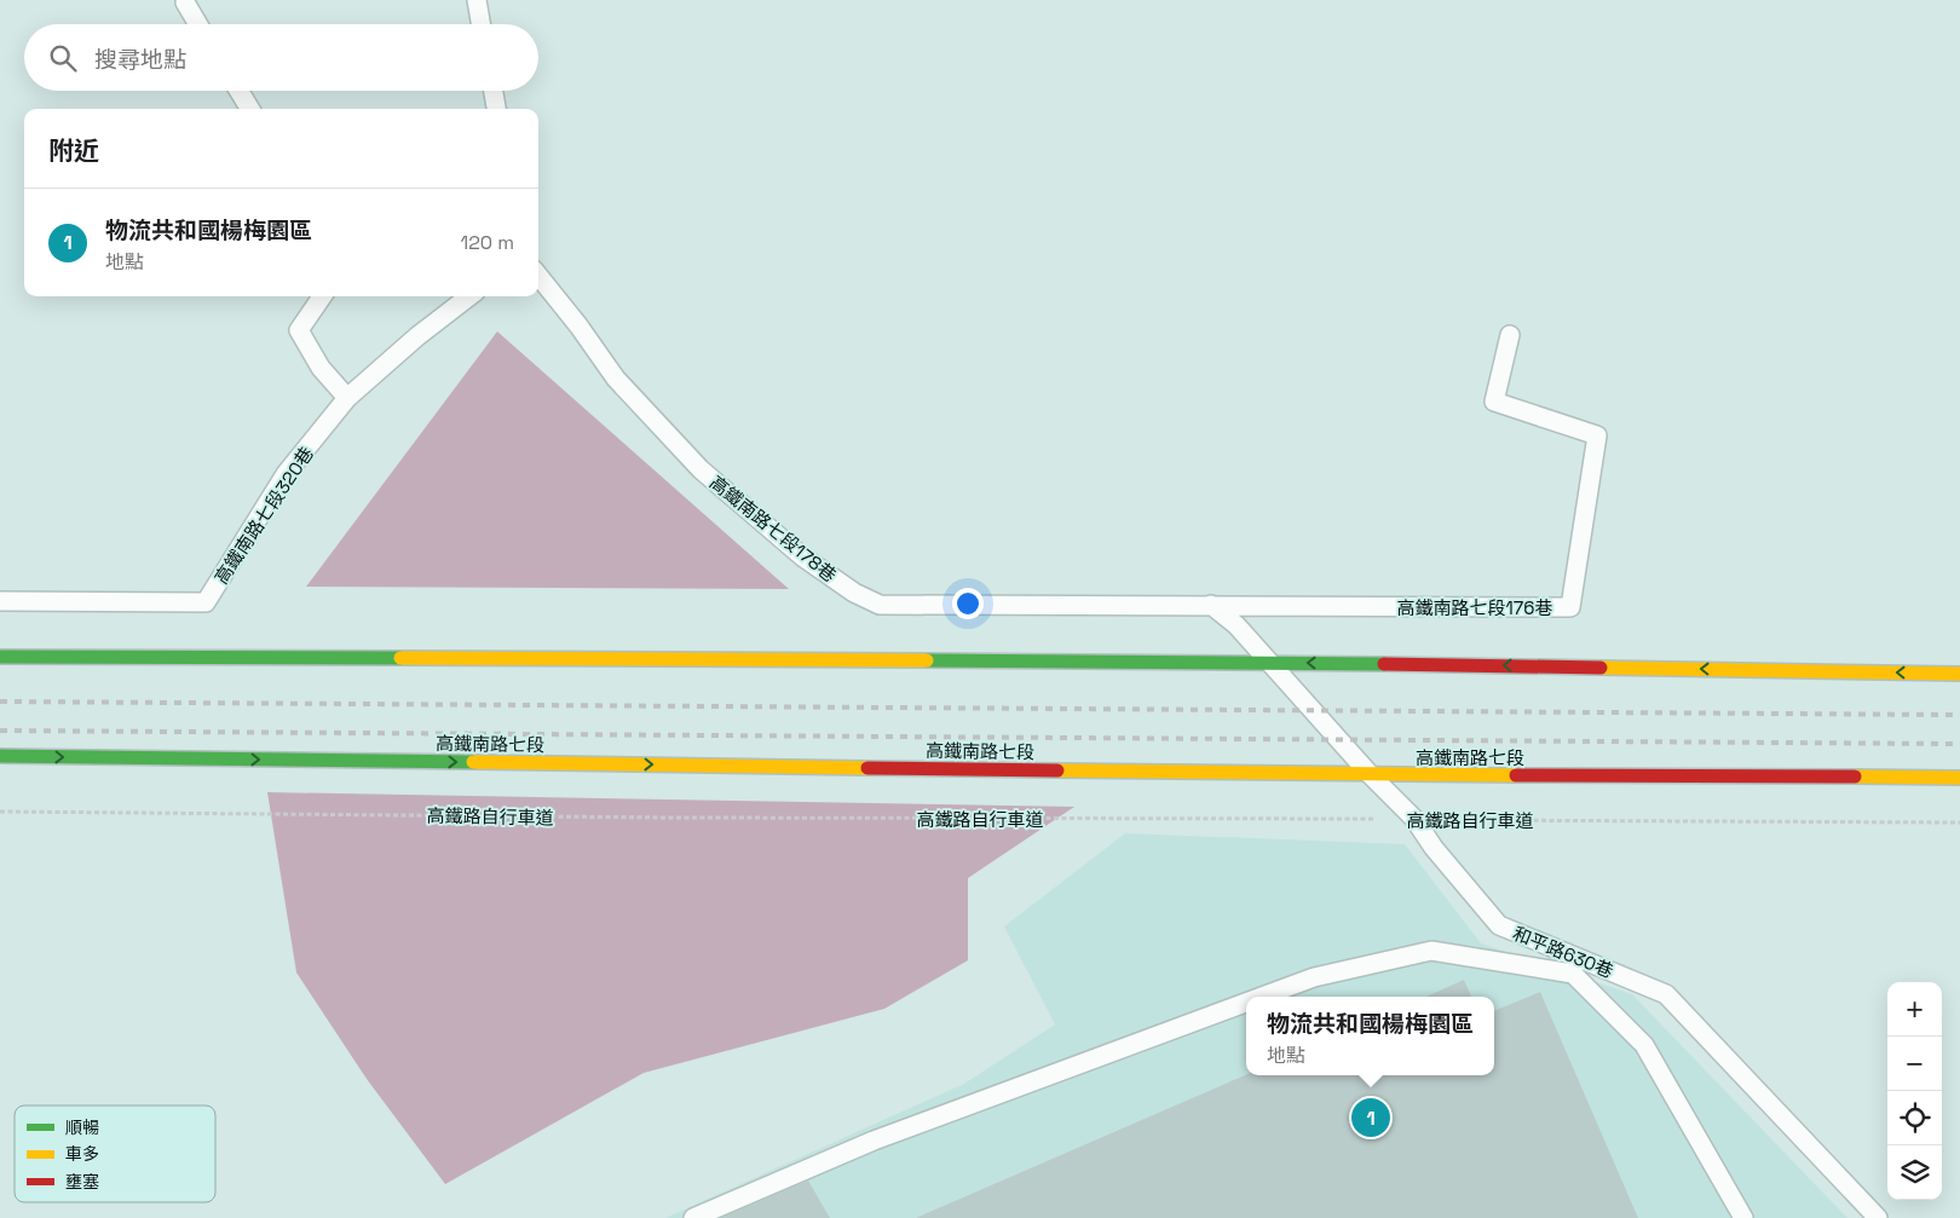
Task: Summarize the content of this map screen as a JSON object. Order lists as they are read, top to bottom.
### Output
{
  "streets": {
    "main road": ["高鐵南路七段"],
    "lane": [
      "高鐵南路七段320巷",
      "高鐵南路七段178巷",
      "高鐵南路七段176巷",
      "和平路630巷"
    ],
    "path": ["高鐵路自行車道"]
  },
  "crossings": [
    ["高鐵南路七段178巷", "高鐵南路七段176巷"],
    ["高鐵南路七段178巷", "和平路630巷"],
    ["高鐵南路七段176巷", "和平路630巷"],
    ["高鐵南路七段", "和平路630巷"],
    ["高鐵路自行車道", "和平路630巷"]
  ],
  "legend": ["順暢", "車多", "壅塞"],
  "page": {
    "search": "搜尋地點",
    "heading": "附近",
    "list": [
      {
        "mark": "1",
        "name": "物流共和國楊梅園區",
        "note": "地點",
        "value": "120 m"
      }
    ],
    "map_buttons": ["+", "−"],
    "popup": ["物流共和國楊梅園區", "地點"],
    "pins": "1"
  }
}
